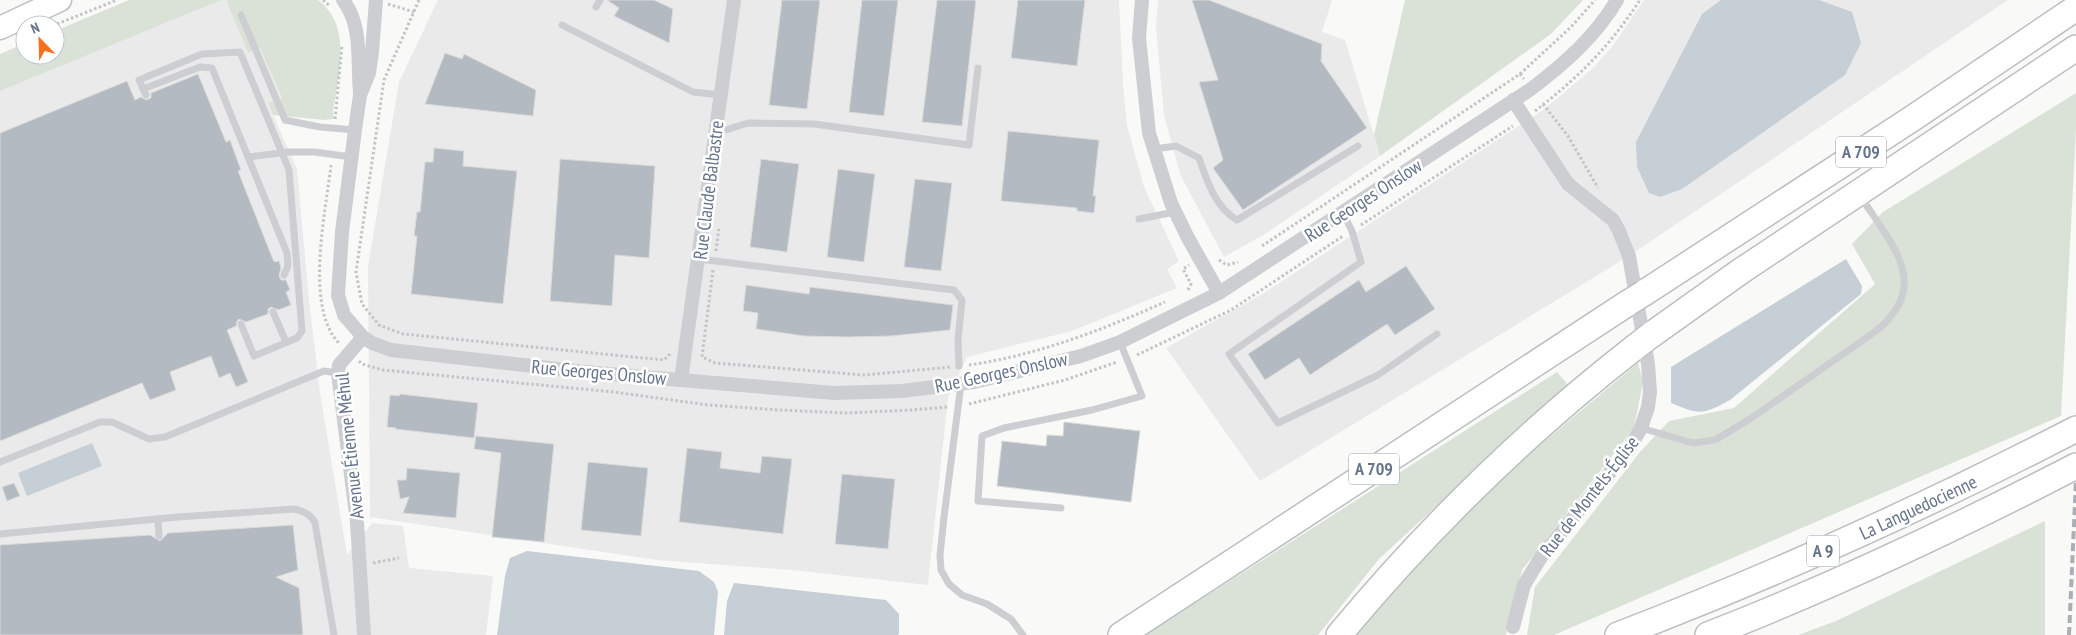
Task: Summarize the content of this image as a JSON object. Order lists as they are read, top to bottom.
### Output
{
  "streets": {
    "highway": ["A 709", "La Languedocienne", "A 9"],
    "street": [
      "Rue Claude Balbastre",
      "Rue Georges Onslow",
      "Avenue Étienne Méhul",
      "Rue de Montels-Église"
    ]
  },
  "crossings": [
    ["Rue Claude Balbastre", "Rue Georges Onslow"],
    ["Rue Georges Onslow", "Avenue Étienne Méhul"],
    ["Rue Georges Onslow", "Rue de Montels-Église"]
  ],
  "north": "top left"
}
